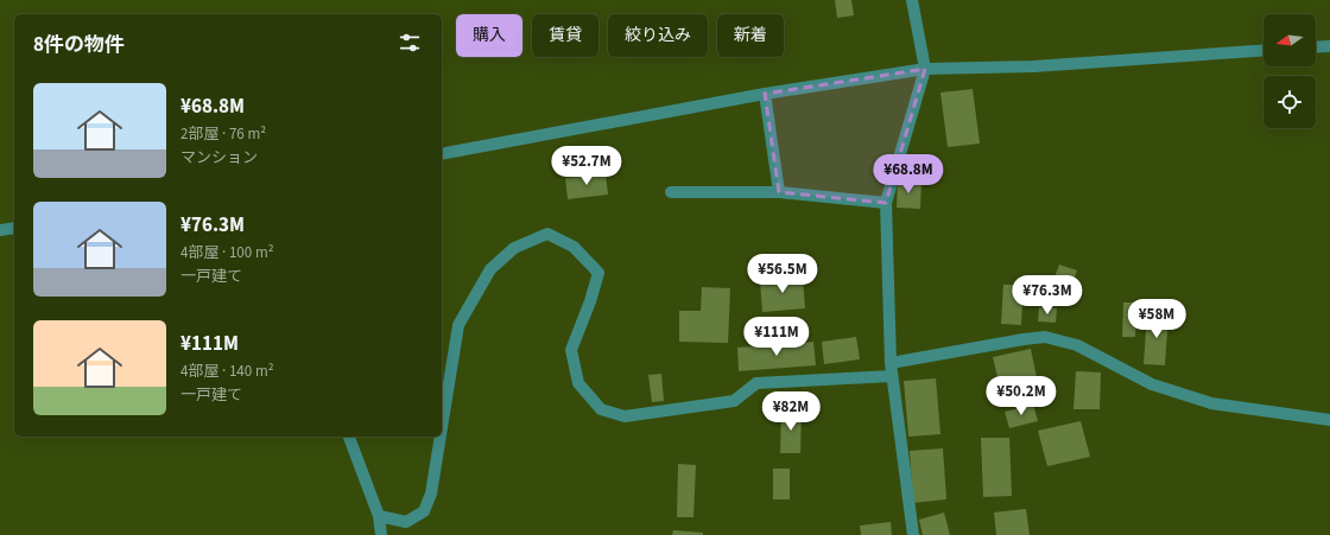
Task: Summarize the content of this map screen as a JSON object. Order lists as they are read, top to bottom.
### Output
{
  "north": "left",
  "page": {
    "chip": [
      "購入",
      "賃貸",
      "絞り込み",
      "新着"
    ],
    "heading": "8件の物件",
    "list": [
      {
        "name": "¥68.8M",
        "note": "2部屋 · 76 m² · マンション"
      },
      {
        "name": "¥76.3M",
        "note": "4部屋 · 100 m² · 一戸建て"
      },
      {
        "name": "¥111M",
        "note": "4部屋 · 140 m² · 一戸建て"
      }
    ],
    "price": [
      "¥52.7M",
      "¥68.8M",
      "¥56.5M",
      "¥76.3M",
      "¥58M",
      "¥111M",
      "¥50.2M",
      "¥82M"
    ]
  }
}
